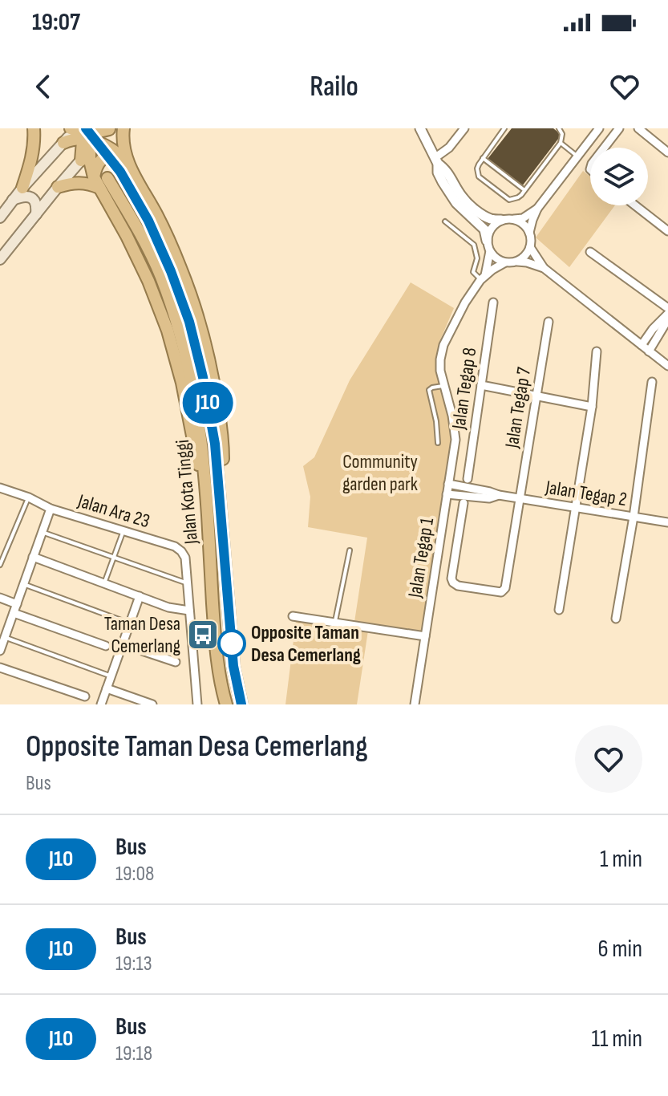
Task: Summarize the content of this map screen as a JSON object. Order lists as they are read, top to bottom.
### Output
{
  "streets": {
    "highway": ["Jalan Kota Tinggi"],
    "street": [
      "Jalan Tegap 8",
      "Jalan Tegap 7",
      "Jalan Tegap 2",
      "Jalan Ara 23",
      "Jalan Tegap 1"
    ]
  },
  "crossings": [
    ["Jalan Tegap 7", "Jalan Tegap 2"],
    ["Jalan Tegap 2", "Jalan Tegap 1"]
  ],
  "parks": ["Community garden park"],
  "places": {
    "bus stop": ["Taman Desa Cemerlang"],
    "other": ["Opposite Taman Desa Cemerlang"]
  },
  "lines": ["bus line J10"],
  "page": {
    "status": "19:07",
    "header": "Railo",
    "on_map": "J10",
    "heading": ["Opposite Taman Desa Cemerlang", "Bus"],
    "list": [
      {
        "mark": "J10",
        "name": "Bus",
        "note": "19:08",
        "value": "1 min"
      },
      {
        "mark": "J10",
        "name": "Bus",
        "note": "19:13",
        "value": "6 min"
      },
      {
        "mark": "J10",
        "name": "Bus",
        "note": "19:18",
        "value": "11 min"
      }
    ]
  }
}
